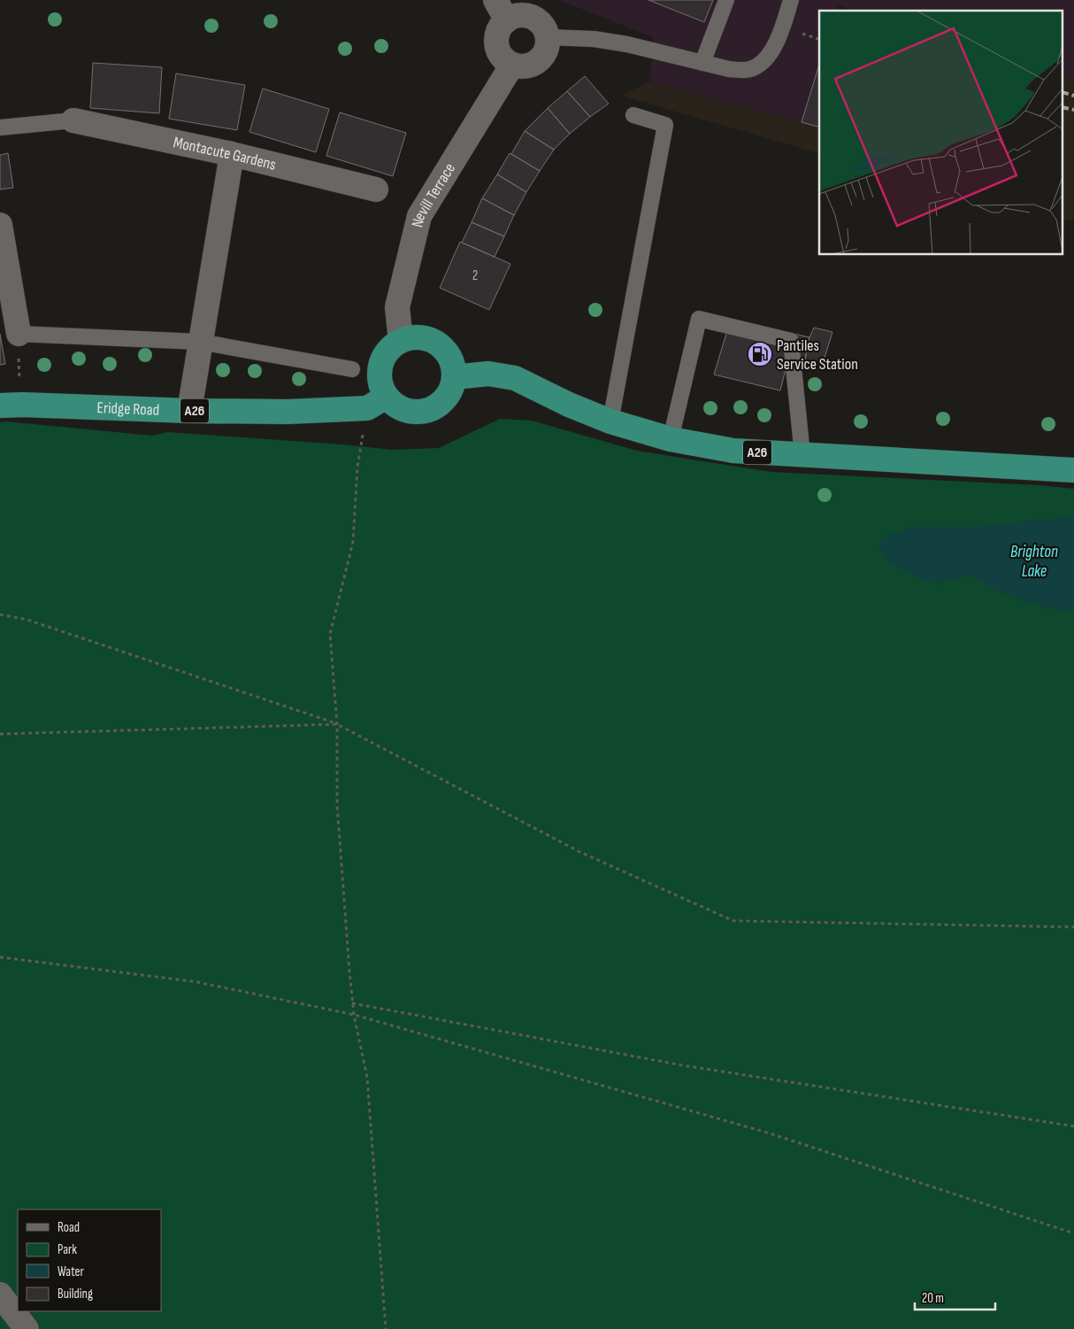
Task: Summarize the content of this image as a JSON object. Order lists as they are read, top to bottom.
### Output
{
  "streets": {
    "highway": ["Eridge Road", "A26"],
    "street": ["Montacute Gardens", "Nevill Terrace"]
  },
  "crossings": [
    ["Nevill Terrace", "Eridge Road"],
    ["Nevill Terrace", "A26"],
    ["Eridge Road", "A26"]
  ],
  "water": ["Brighton Lake"],
  "places": {
    "fuel station": ["Pantiles Service Station"]
  },
  "house_numbers": ["2"],
  "legend": [
    "Road",
    "Park",
    "Water",
    "Building"
  ],
  "scale_bar": "20 m"
}
